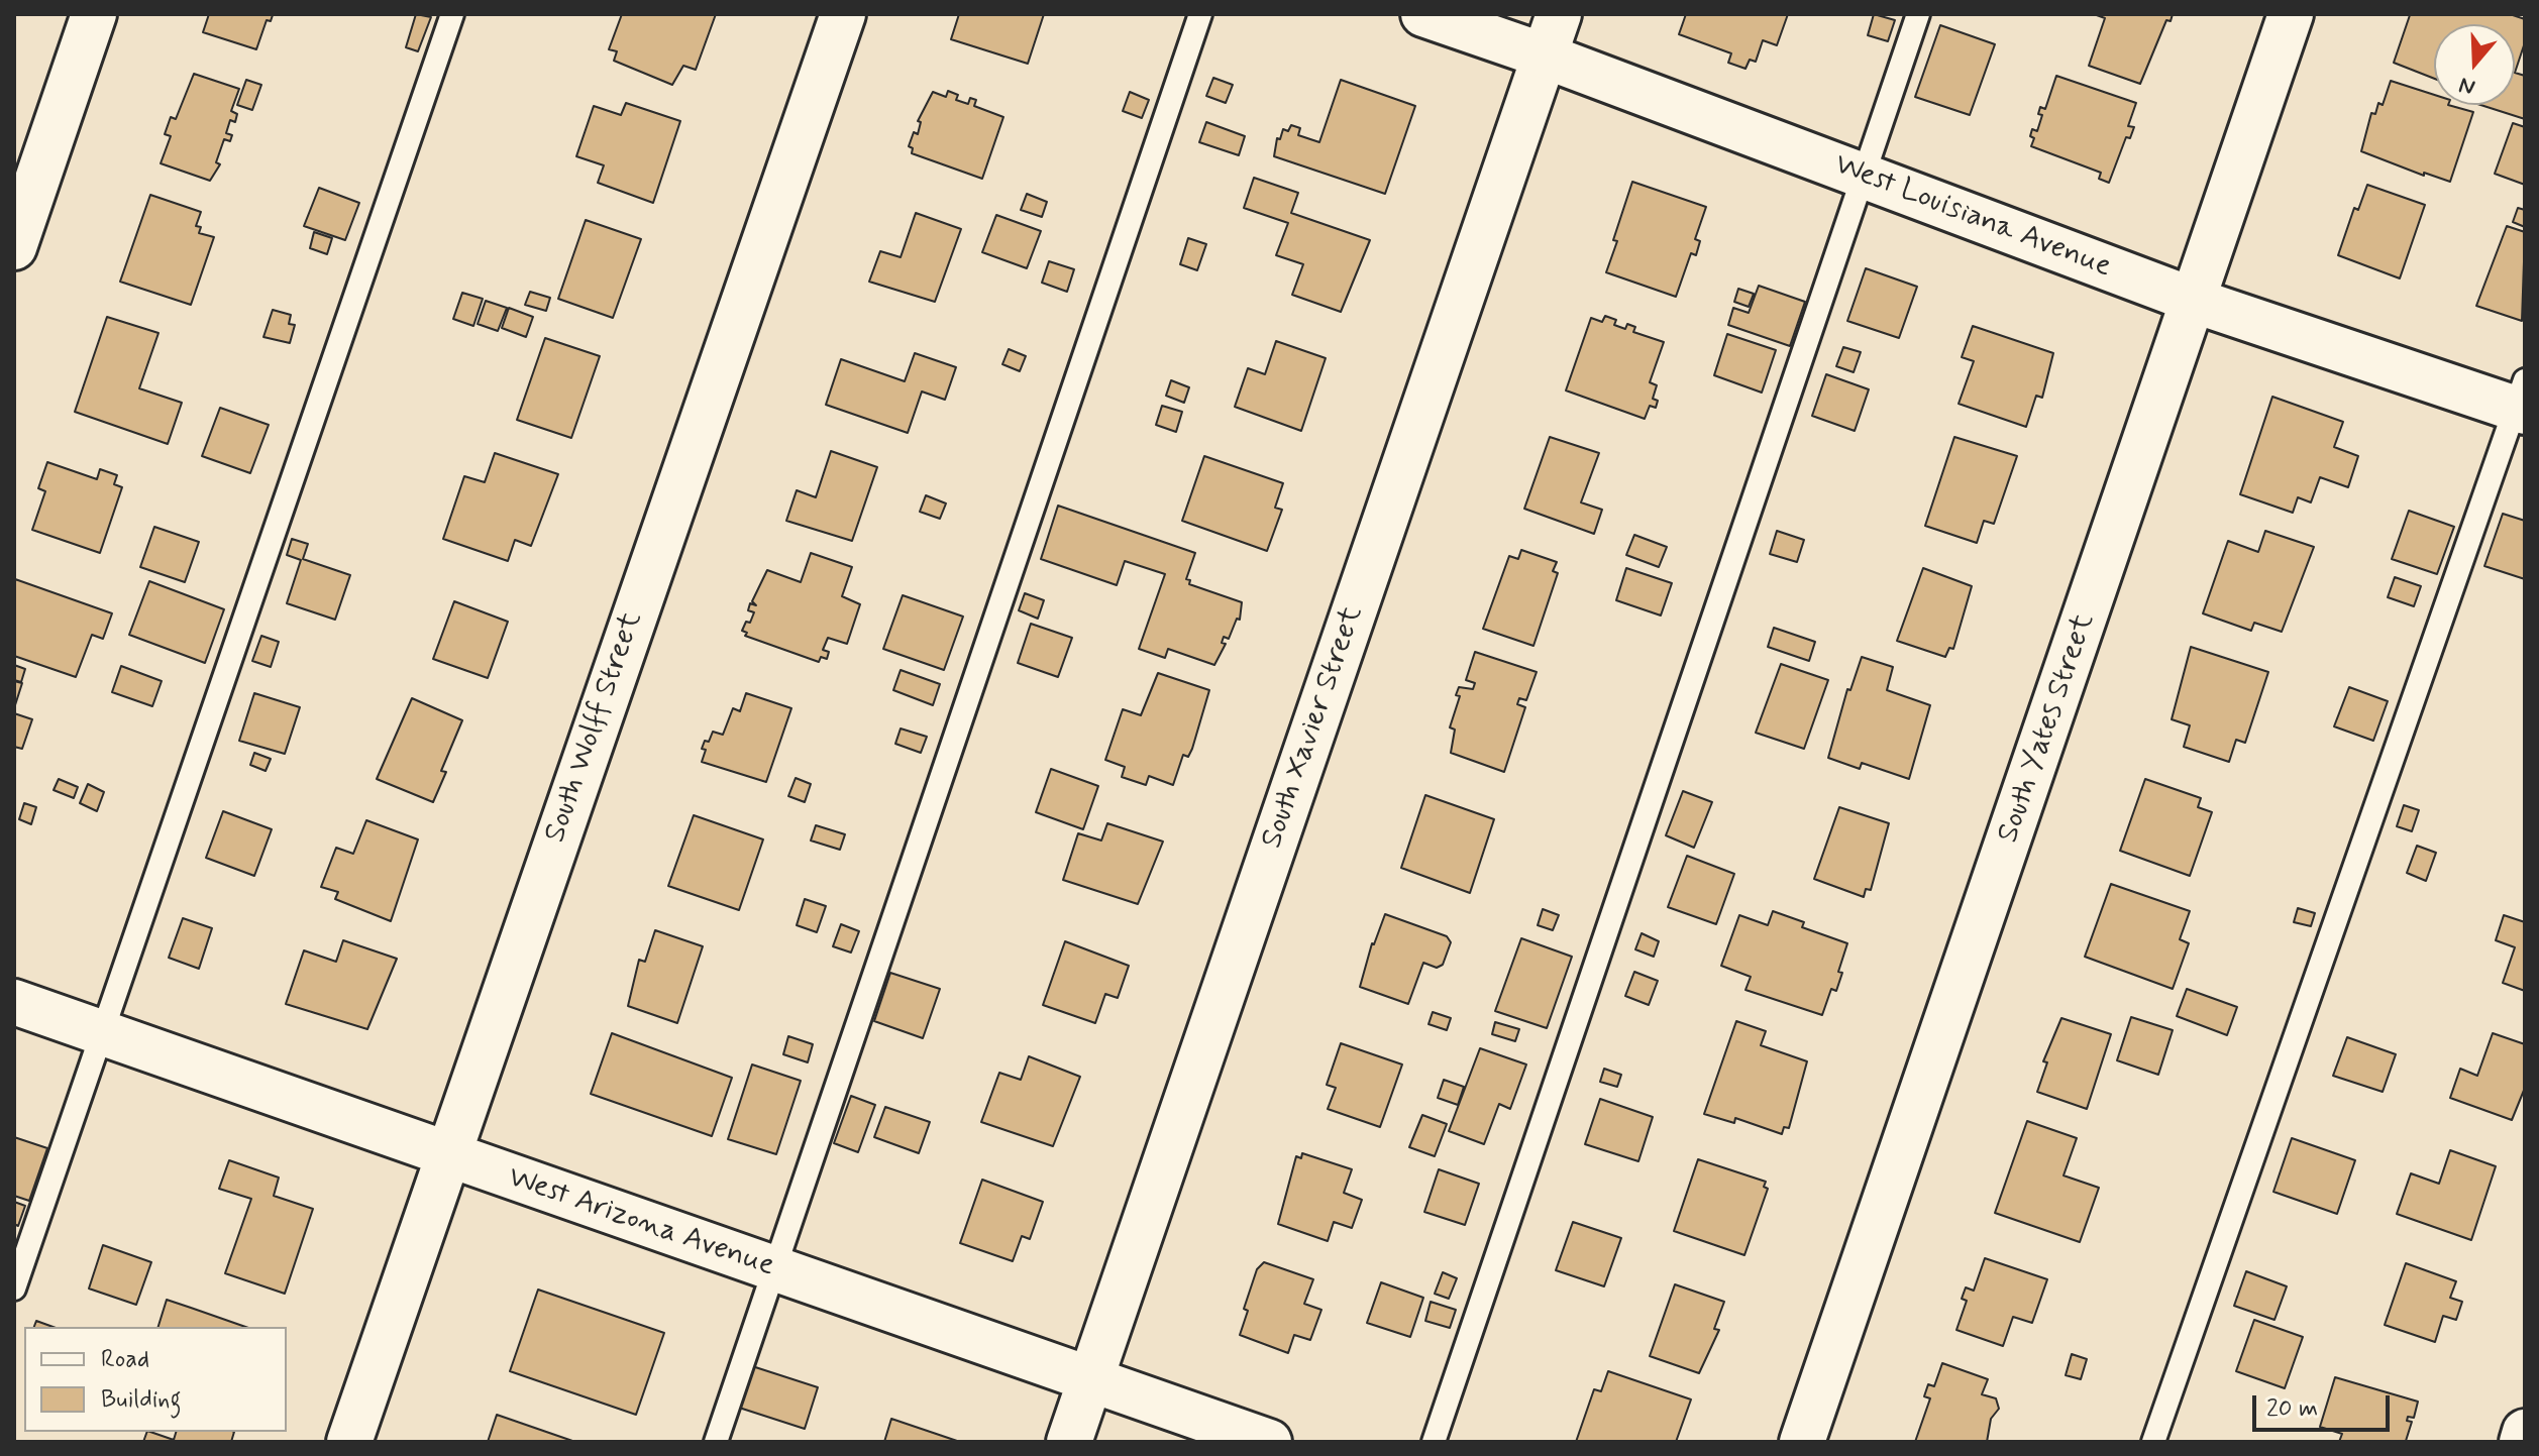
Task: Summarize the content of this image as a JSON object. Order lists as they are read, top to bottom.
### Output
{
  "streets": {
    "street": [
      "West Louisiana Avenue",
      "South Wolff Street",
      "South Xavier Street",
      "South Yates Street",
      "West Arizona Avenue"
    ]
  },
  "crossings": [
    ["West Louisiana Avenue", "South Xavier Street"],
    ["West Louisiana Avenue", "South Yates Street"],
    ["South Wolff Street", "West Arizona Avenue"],
    ["South Xavier Street", "West Arizona Avenue"]
  ],
  "legend": ["Road", "Building"],
  "scale_bar": "20 m",
  "north": "bottom"
}
